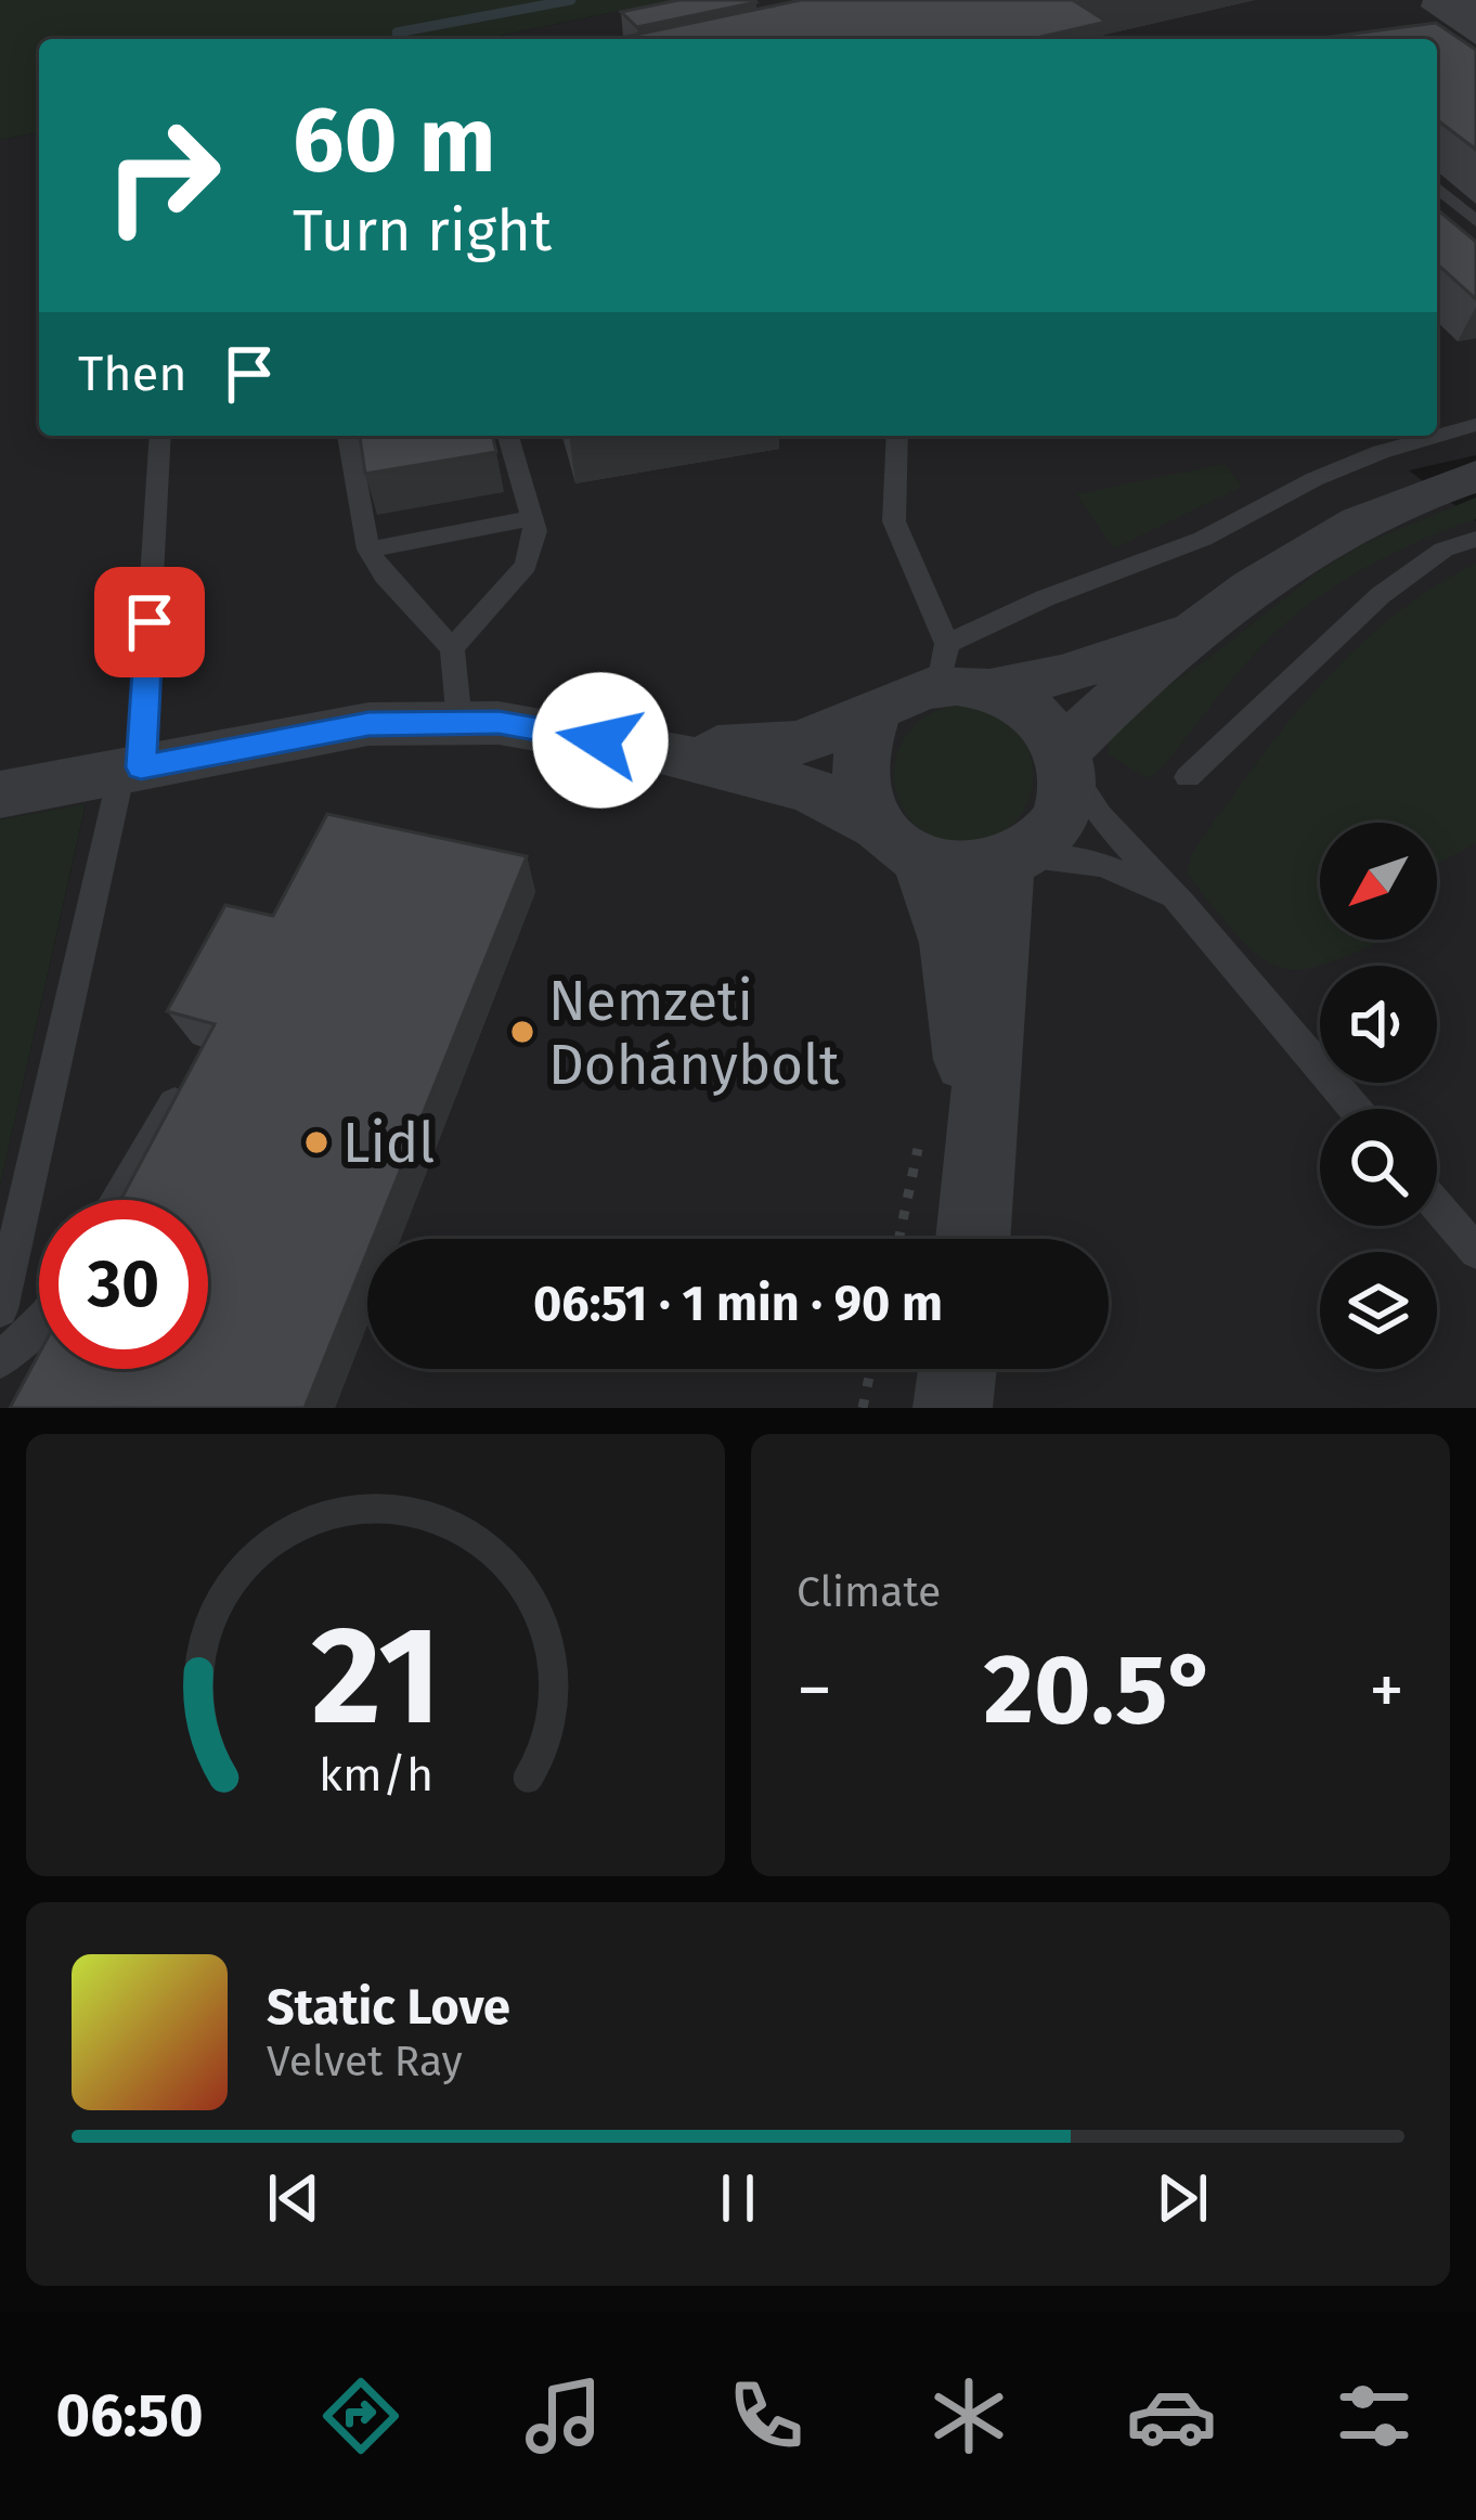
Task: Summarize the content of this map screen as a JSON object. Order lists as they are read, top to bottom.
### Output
{
  "places": ["Nemzeti Dohánybolt", "Lidl"],
  "north": "bottom left",
  "page": {
    "turn": ["60 m", "Turn right"],
    "then": "Then",
    "limit": "30",
    "trip": "06:51 · 1 min · 90 m",
    "tile": "Climate",
    "heat": ["−", "20.5°", "+"],
    "song": ["Static Love", "Velvet Ray"],
    "tabs": "06:50",
    "gauge": ["21", "km/h"]
  }
}
